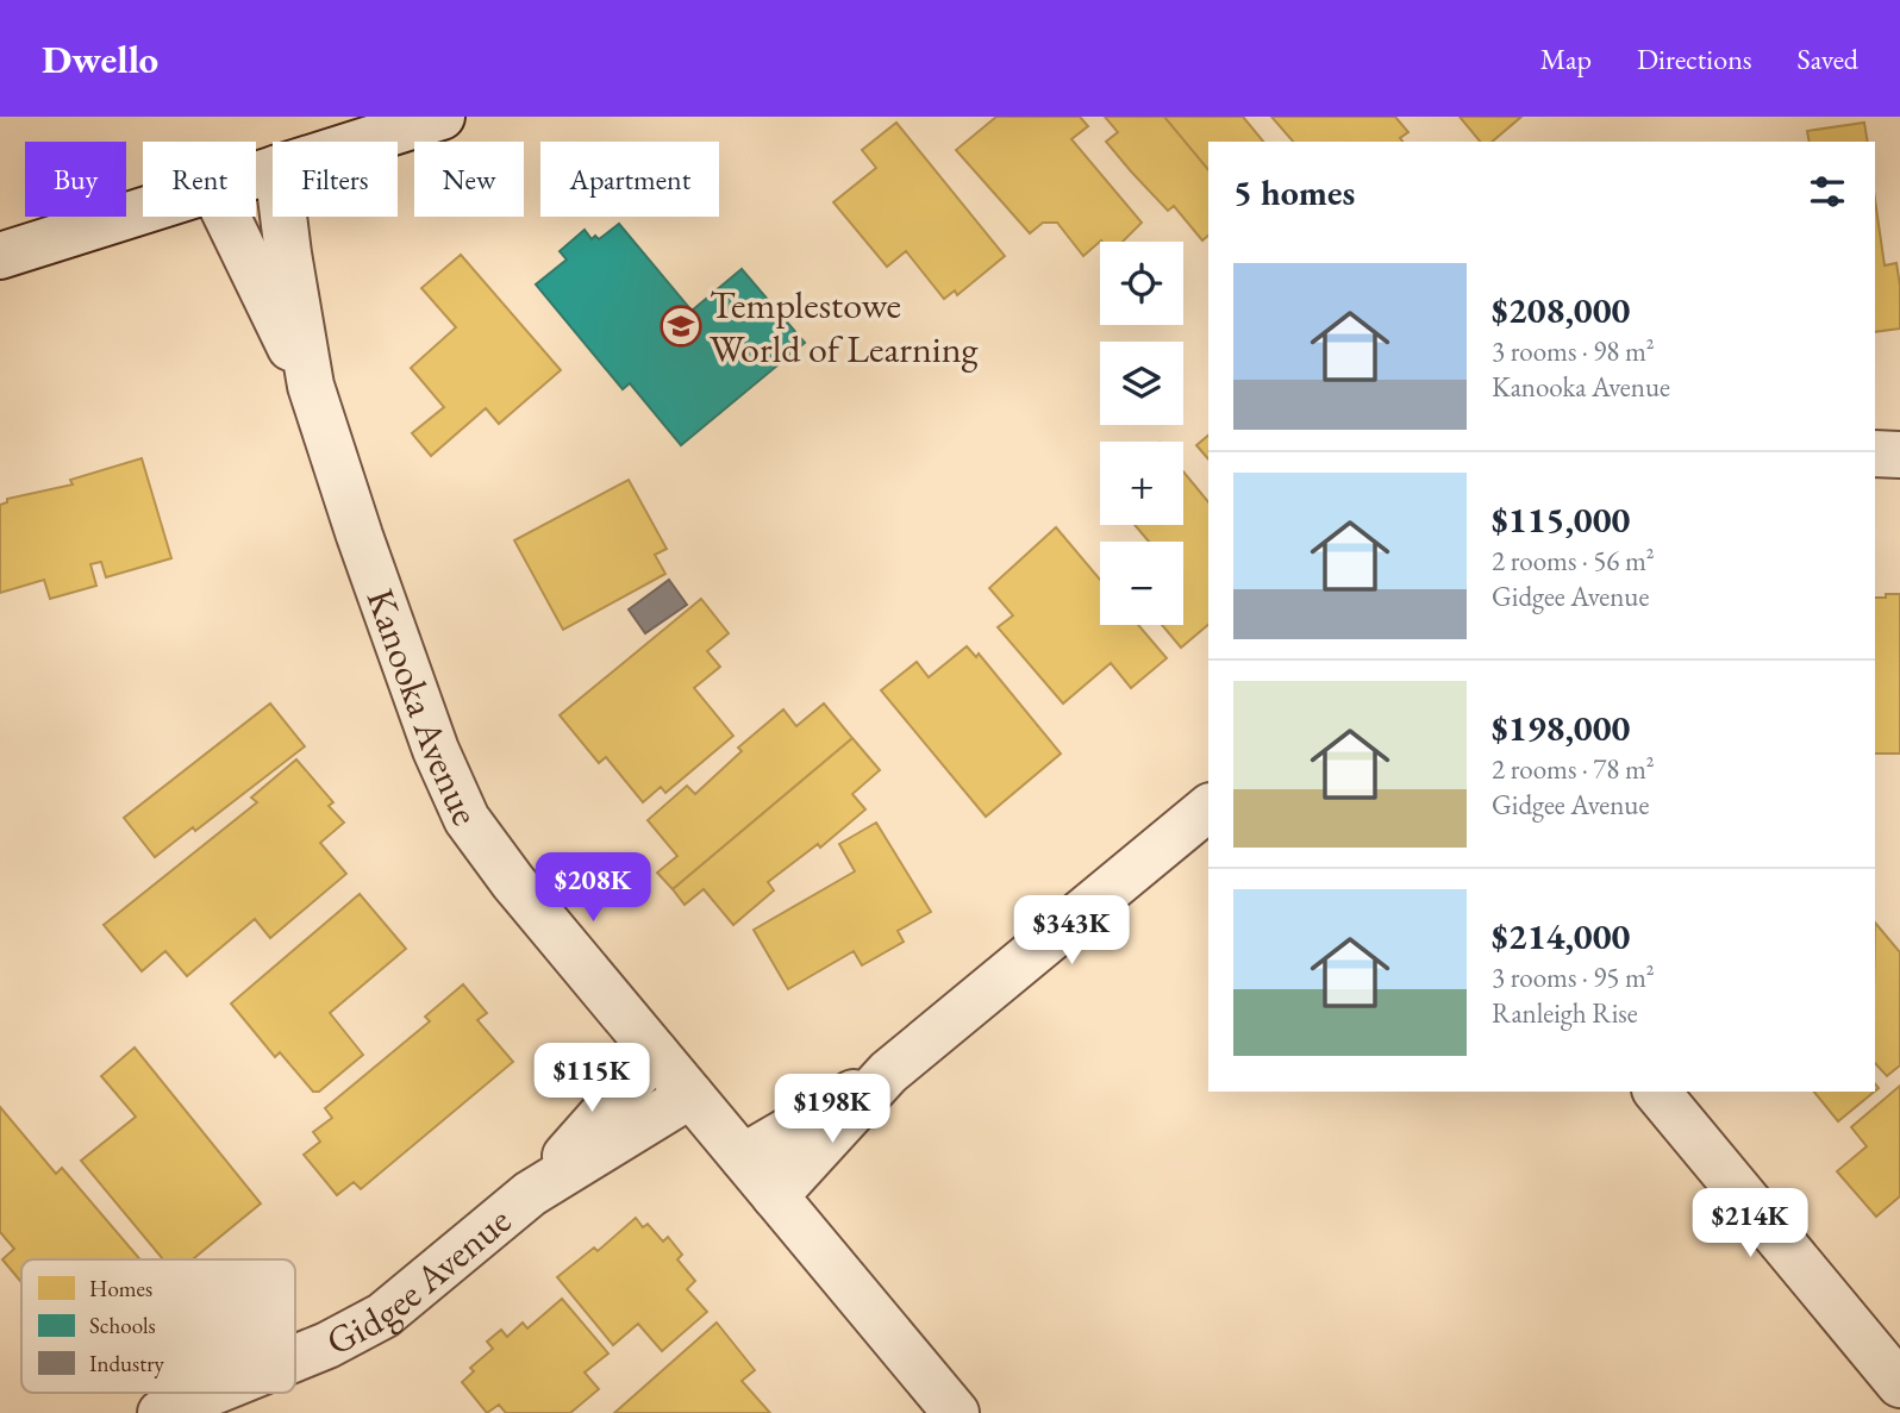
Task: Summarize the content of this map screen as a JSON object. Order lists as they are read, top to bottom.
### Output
{
  "streets": {
    "street": ["Kanooka Avenue", "Gidgee Avenue"]
  },
  "crossings": [
    ["Kanooka Avenue", "Gidgee Avenue"]
  ],
  "places": {
    "school or university": ["Templestowe World of Learning"]
  },
  "legend": ["Homes", "Schools", "Industry"],
  "page": {
    "header": "Dwello",
    "nav": ["Map", "Directions", "Saved"],
    "chip": [
      "Buy",
      "Rent",
      "Filters",
      "New",
      "Apartment"
    ],
    "heading": "5 homes",
    "map_buttons": ["+", "−"],
    "list": [
      {
        "name": "$208,000",
        "note": "3 rooms · 98 m² · Kanooka Avenue"
      },
      {
        "name": "$115,000",
        "note": "2 rooms · 56 m² · Gidgee Avenue"
      },
      {
        "name": "$198,000",
        "note": "2 rooms · 78 m² · Gidgee Avenue"
      },
      {
        "name": "$214,000",
        "note": "3 rooms · 95 m² · Ranleigh Rise"
      }
    ],
    "price": [
      "$208K",
      "$343K",
      "$115K",
      "$198K",
      "$214K"
    ]
  }
}
